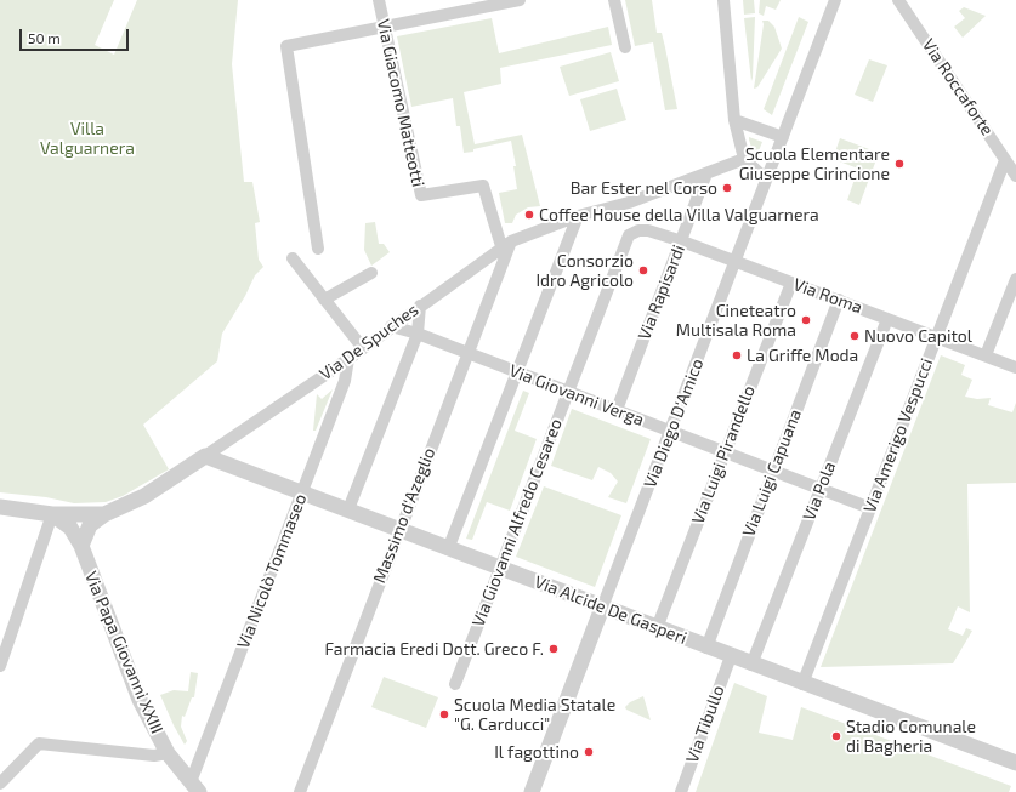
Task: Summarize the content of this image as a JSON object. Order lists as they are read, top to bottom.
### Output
{
  "streets": {
    "street": [
      "Via Roccaforte",
      "Via Giacomo Matteotti",
      "Via Rapisardi",
      "Via Roma",
      "Via De Spuches",
      "Via Giovanni Verga",
      "Via Diego D'Amico",
      "Via Amerigo Vespucci",
      "Via Luigi Pirandello",
      "Via Luigi Capuana",
      "Via Pola",
      "Massimo d'Azeglio",
      "Via Giovanni Alfredo Cesareo",
      "Via Nicolò Tommaseo",
      "Via Alcide De Gasperi",
      "Via Papa Giovanni XXIII",
      "Via Tibullo"
    ]
  },
  "crossings": [
    ["Via Roccaforte", "Via Amerigo Vespucci"],
    ["Via Giacomo Matteotti", "Via De Spuches"],
    ["Via Giacomo Matteotti", "Massimo d'Azeglio"],
    ["Via Rapisardi", "Via Roma"],
    ["Via Rapisardi", "Via De Spuches"],
    ["Via Rapisardi", "Via Giovanni Verga"],
    ["Via Roma", "Via Diego D'Amico"],
    ["Via Roma", "Via Amerigo Vespucci"],
    ["Via Roma", "Via Luigi Pirandello"],
    ["Via Roma", "Via Luigi Capuana"],
    ["Via Roma", "Via Pola"],
    ["Via Roma", "Via Giovanni Alfredo Cesareo"],
    ["Via De Spuches", "Via Giovanni Verga"],
    ["Via De Spuches", "Massimo d'Azeglio"],
    ["Via De Spuches", "Via Nicolò Tommaseo"],
    ["Via De Spuches", "Via Alcide De Gasperi"],
    ["Via De Spuches", "Via Papa Giovanni XXIII"],
    ["Via Giovanni Verga", "Via Diego D'Amico"],
    ["Via Giovanni Verga", "Via Amerigo Vespucci"],
    ["Via Giovanni Verga", "Via Luigi Pirandello"],
    ["Via Giovanni Verga", "Via Luigi Capuana"],
    ["Via Giovanni Verga", "Via Pola"],
    ["Via Giovanni Verga", "Massimo d'Azeglio"],
    ["Via Giovanni Verga", "Via Giovanni Alfredo Cesareo"],
    ["Via Diego D'Amico", "Via Alcide De Gasperi"],
    ["Via Amerigo Vespucci", "Via Alcide De Gasperi"],
    ["Via Luigi Pirandello", "Via Alcide De Gasperi"],
    ["Via Luigi Capuana", "Via Alcide De Gasperi"],
    ["Via Pola", "Via Alcide De Gasperi"],
    ["Massimo d'Azeglio", "Via Alcide De Gasperi"],
    ["Via Giovanni Alfredo Cesareo", "Via Alcide De Gasperi"],
    ["Via Nicolò Tommaseo", "Via Alcide De Gasperi"],
    ["Via Nicolò Tommaseo", "Via Papa Giovanni XXIII"],
    ["Via Alcide De Gasperi", "Via Tibullo"]
  ],
  "parks": ["Villa Valguarnera"],
  "places": [
    "Scuola Elementare Giuseppe Cirincione",
    "Bar Ester nel Corso",
    "Coffee House della Villa Valguarnera",
    "Consorzio Idro Agricolo",
    "Cineteatro Multisala Roma",
    "Nuovo Capitol",
    "La Griffe Moda",
    "Farmacia Eredi Dott. Greco F.",
    "Scuola Media Statale \"G. Carducci\"",
    "Stadio Comunale di Bagheria",
    "Il fagottino"
  ],
  "scale_bar": "50 m"
}
